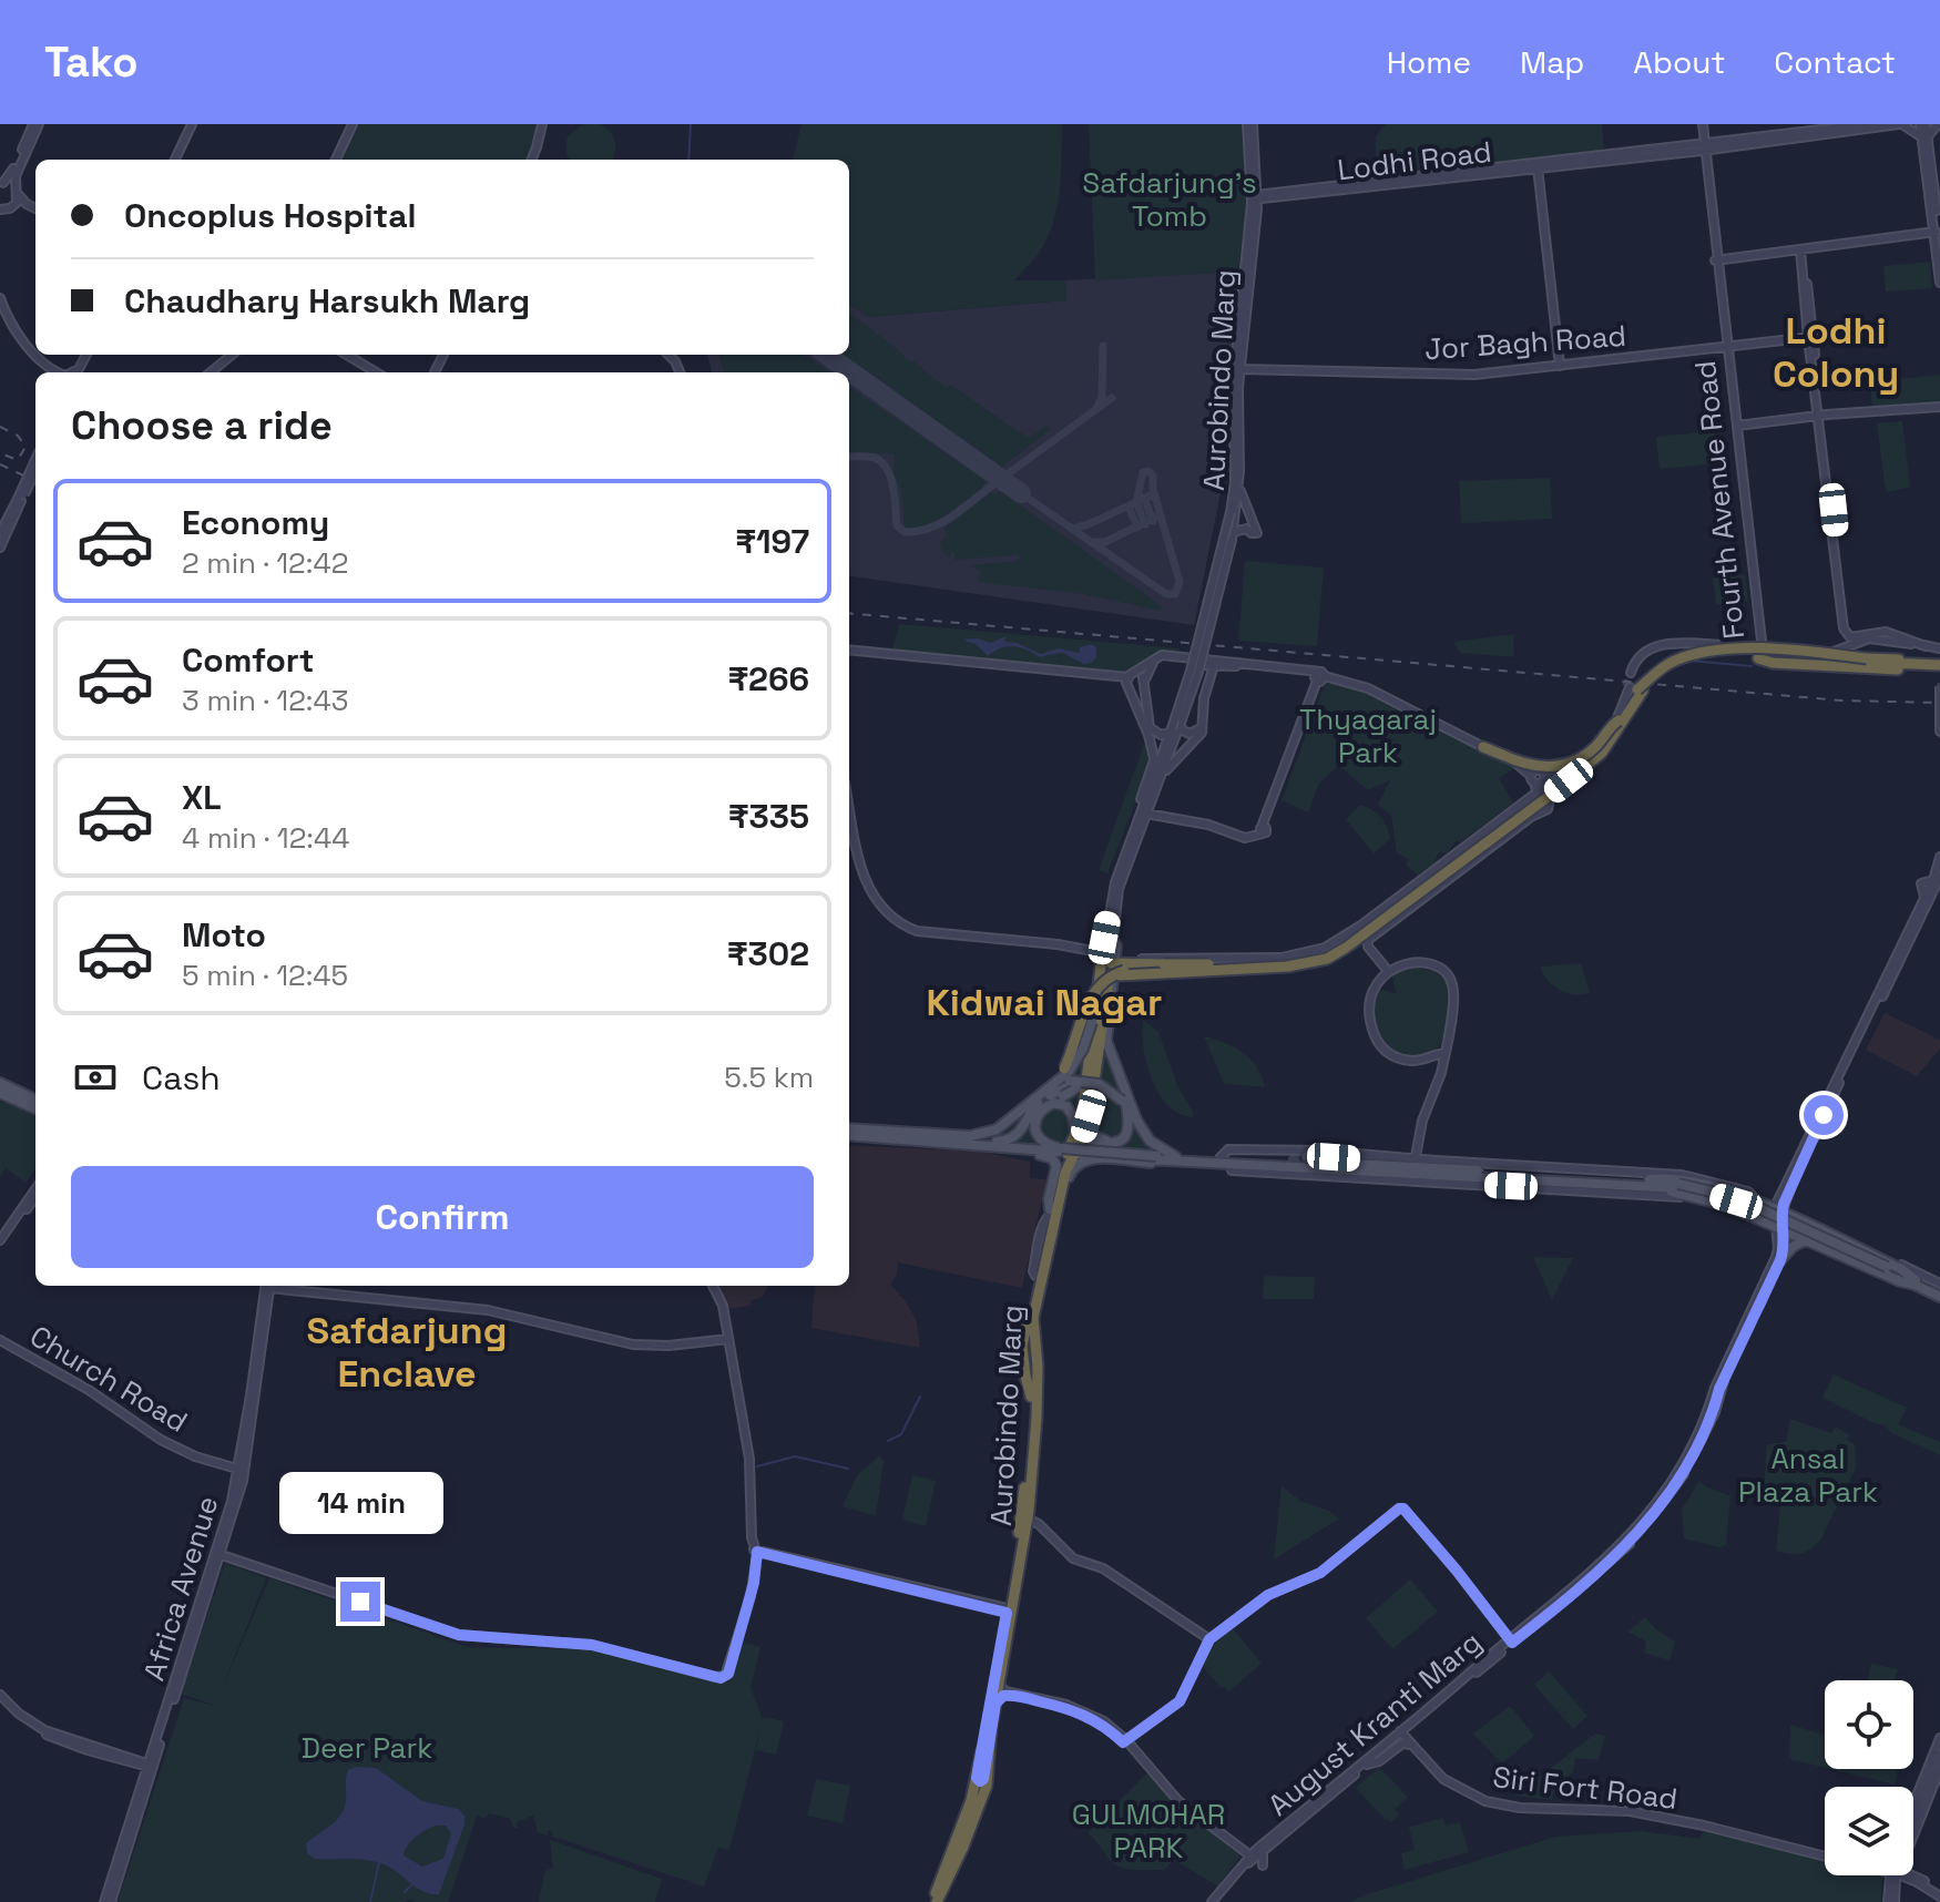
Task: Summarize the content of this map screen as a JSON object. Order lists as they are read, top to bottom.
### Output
{
  "streets": {
    "highway": ["Aurobindo Marg"],
    "street": [
      "Lodhi Road",
      "Jor Bagh Road",
      "Fourth Avenue Road",
      "Church Road",
      "Africa Avenue",
      "August Kranti Marg",
      "Siri Fort Road"
    ]
  },
  "crossings": [
    ["Lodhi Road", "Aurobindo Marg"],
    ["Lodhi Road", "Fourth Avenue Road"],
    ["Jor Bagh Road", "Aurobindo Marg"],
    ["Jor Bagh Road", "Fourth Avenue Road"],
    ["Church Road", "Africa Avenue"],
    ["August Kranti Marg", "Siri Fort Road"]
  ],
  "districts": ["Lodhi Colony", "Kidwai Nagar", "Safdarjung Enclave"],
  "parks": [
    "Safdarjung's Tomb",
    "Thyagaraj Park",
    "Ansal Plaza Park",
    "Deer Park",
    "GULMOHAR PARK"
  ],
  "page": {
    "header": "Tako",
    "nav": [
      "Home",
      "Map",
      "About",
      "Contact"
    ],
    "banner": ["Oncoplus Hospital", "Chaudhary Harsukh Marg"],
    "heading": "Choose a ride",
    "list": [
      {
        "name": "Economy",
        "note": "2 min · 12:42",
        "value": "₹197"
      },
      {
        "name": "Comfort",
        "note": "3 min · 12:43",
        "value": "₹266"
      },
      {
        "name": "XL",
        "note": "4 min · 12:44",
        "value": "₹335"
      },
      {
        "name": "Moto",
        "note": "5 min · 12:45",
        "value": "₹302"
      }
    ],
    "pay": ["Cash", "5.5 km"],
    "buttons": "Confirm",
    "bubble": "14 min"
  }
}
